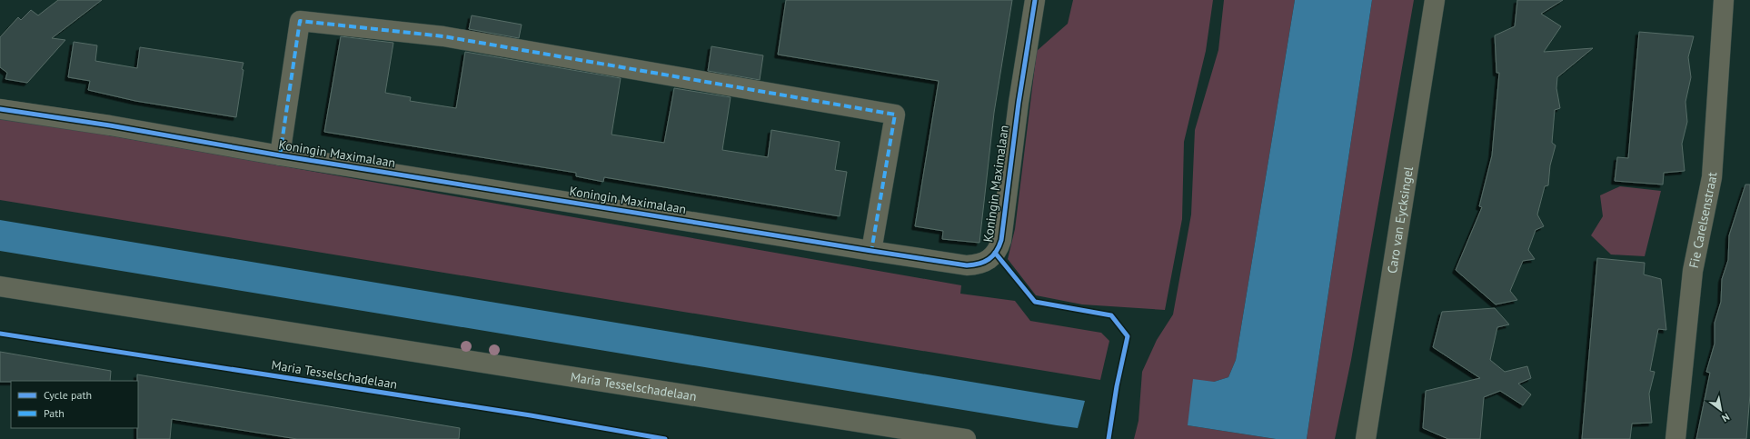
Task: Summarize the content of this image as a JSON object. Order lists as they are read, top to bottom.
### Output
{
  "streets": {
    "street": [
      "Koningin Maximalaan",
      "Caro van Eycksingel",
      "Fie Carelsenstraat",
      "Maria Tesselschadelaan"
    ]
  },
  "legend": ["Cycle path", "Path"],
  "north": "bottom right"
}
